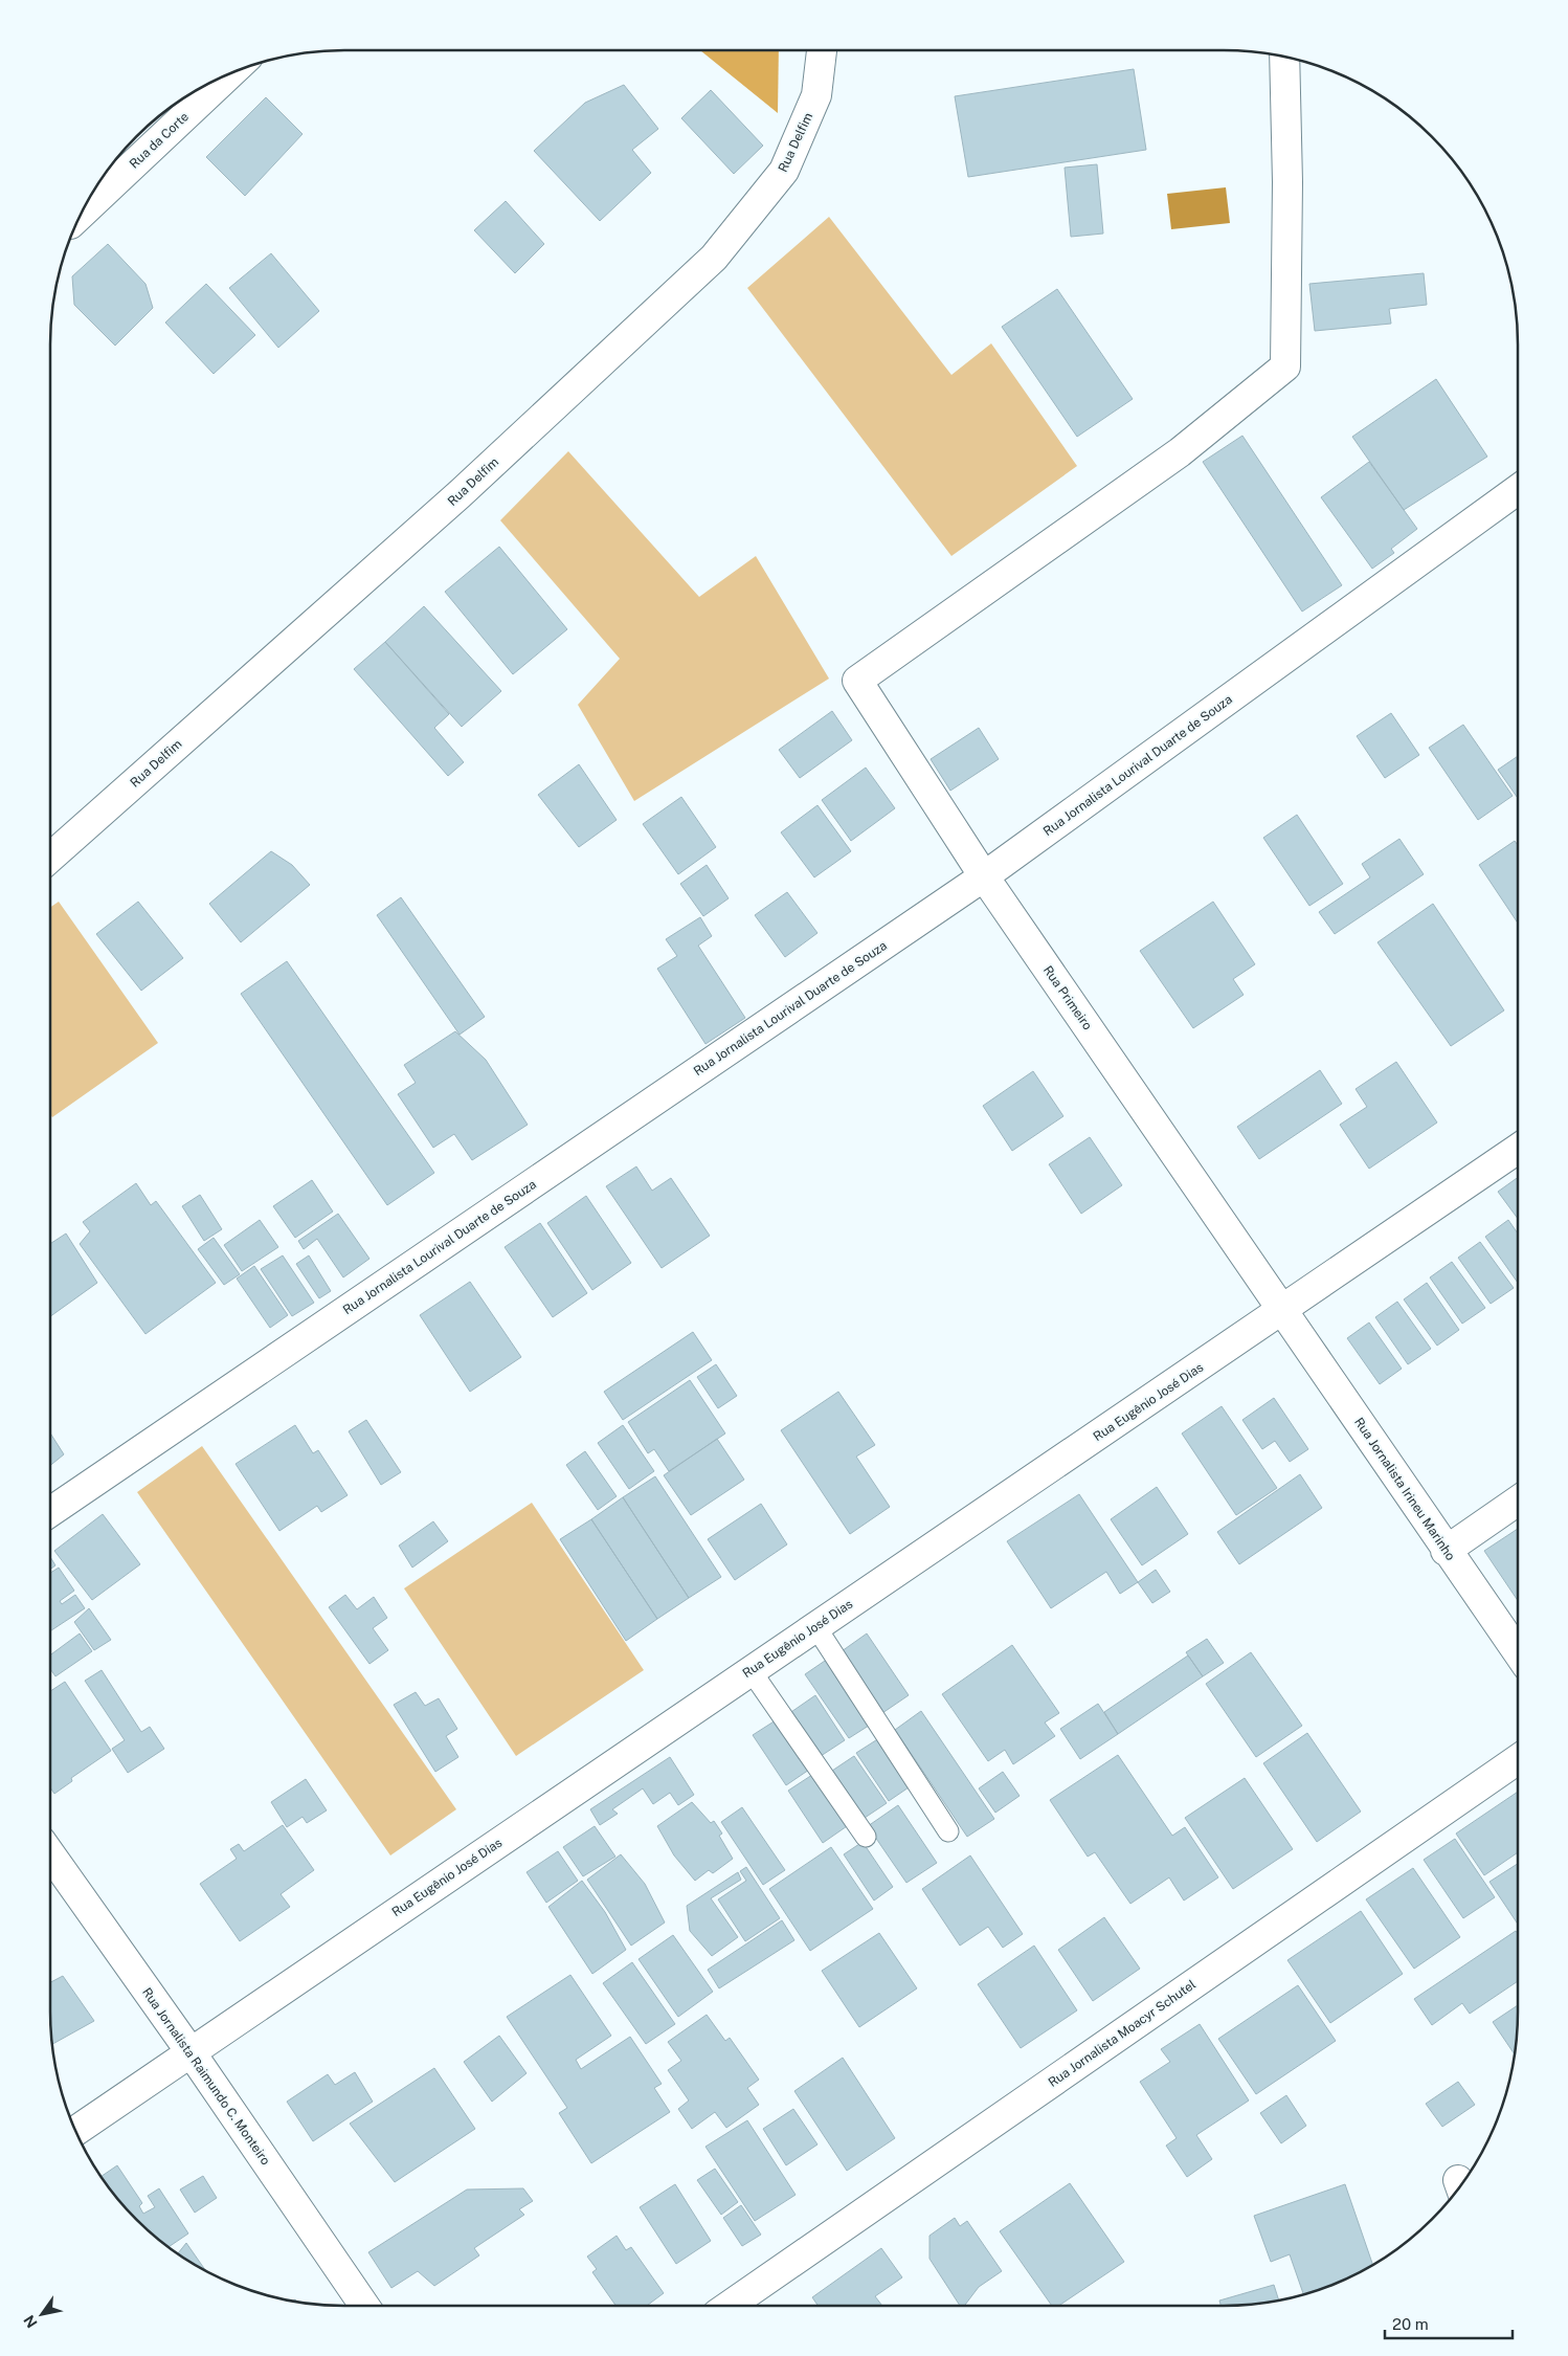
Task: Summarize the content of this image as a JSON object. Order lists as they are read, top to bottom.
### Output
{
  "streets": {
    "street": [
      "Rua da Corte",
      "Rua Delfim",
      "Rua Jornalista Lourival Duarte de Souza",
      "Rua Primeiro",
      "Rua Eugênio José Dias",
      "Rua Jornalista Irineu Marinho",
      "Rua Jornalista Moacyr Schutel",
      "Rua Jornalista Raimundo C. Monteiro"
    ]
  },
  "crossings": [
    ["Rua Jornalista Lourival Duarte de Souza", "Rua Primeiro"],
    ["Rua Primeiro", "Rua Eugênio José Dias"],
    ["Rua Primeiro", "Rua Jornalista Irineu Marinho"],
    ["Rua Eugênio José Dias", "Rua Jornalista Irineu Marinho"],
    ["Rua Eugênio José Dias", "Rua Jornalista Raimundo C. Monteiro"]
  ],
  "scale_bar": "20 m",
  "north": "bottom left"
}
